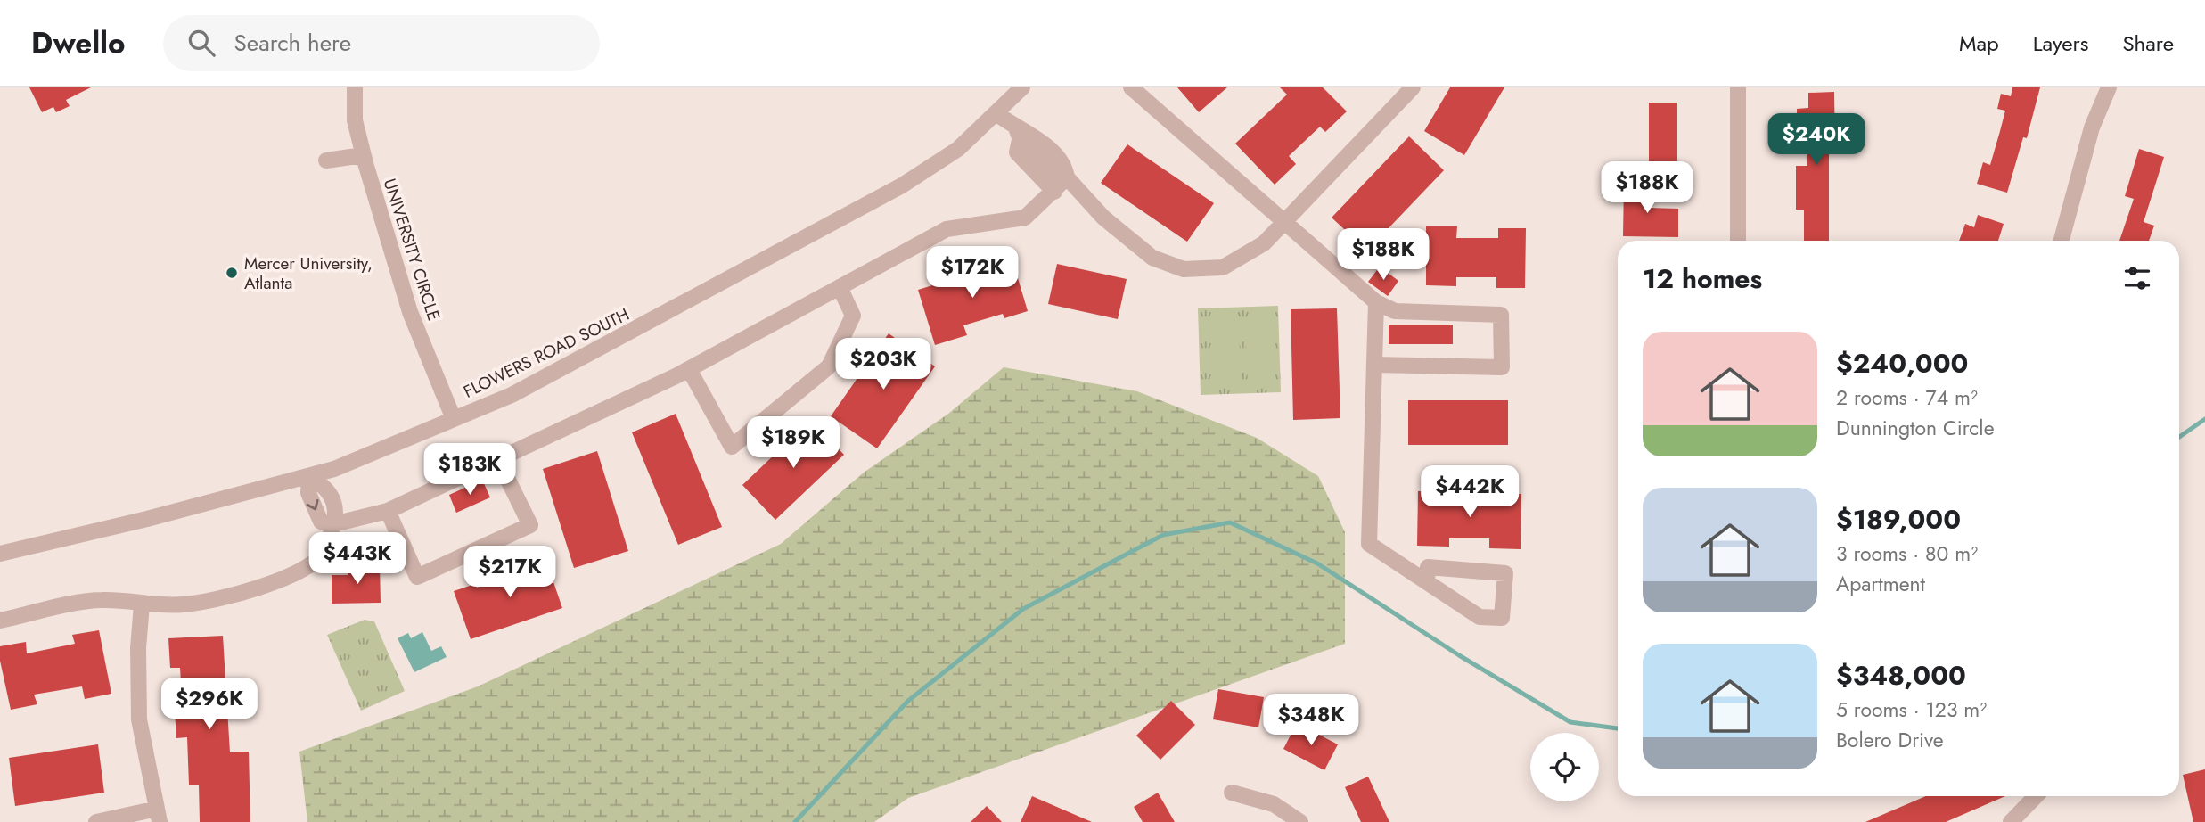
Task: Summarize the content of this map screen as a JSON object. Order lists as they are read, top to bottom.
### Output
{
  "streets": {
    "street": ["UNIVERSITY CIRCLE", "FLOWERS ROAD SOUTH"]
  },
  "crossings": [
    ["UNIVERSITY CIRCLE", "FLOWERS ROAD SOUTH"]
  ],
  "places": ["Mercer University, Atlanta"],
  "page": {
    "header": "Dwello",
    "search": "Search here",
    "nav": ["Map", "Layers", "Share"],
    "price": [
      "$240K",
      "$188K",
      "$188K",
      "$172K",
      "$203K",
      "$189K",
      "$183K",
      "$442K",
      "$443K",
      "$217K",
      "$296K",
      "$348K"
    ],
    "heading": "12 homes",
    "list": [
      {
        "name": "$240,000",
        "note": "2 rooms · 74 m² · Dunnington Circle"
      },
      {
        "name": "$189,000",
        "note": "3 rooms · 80 m² · Apartment"
      },
      {
        "name": "$348,000",
        "note": "5 rooms · 123 m² · Bolero Drive"
      }
    ]
  }
}
